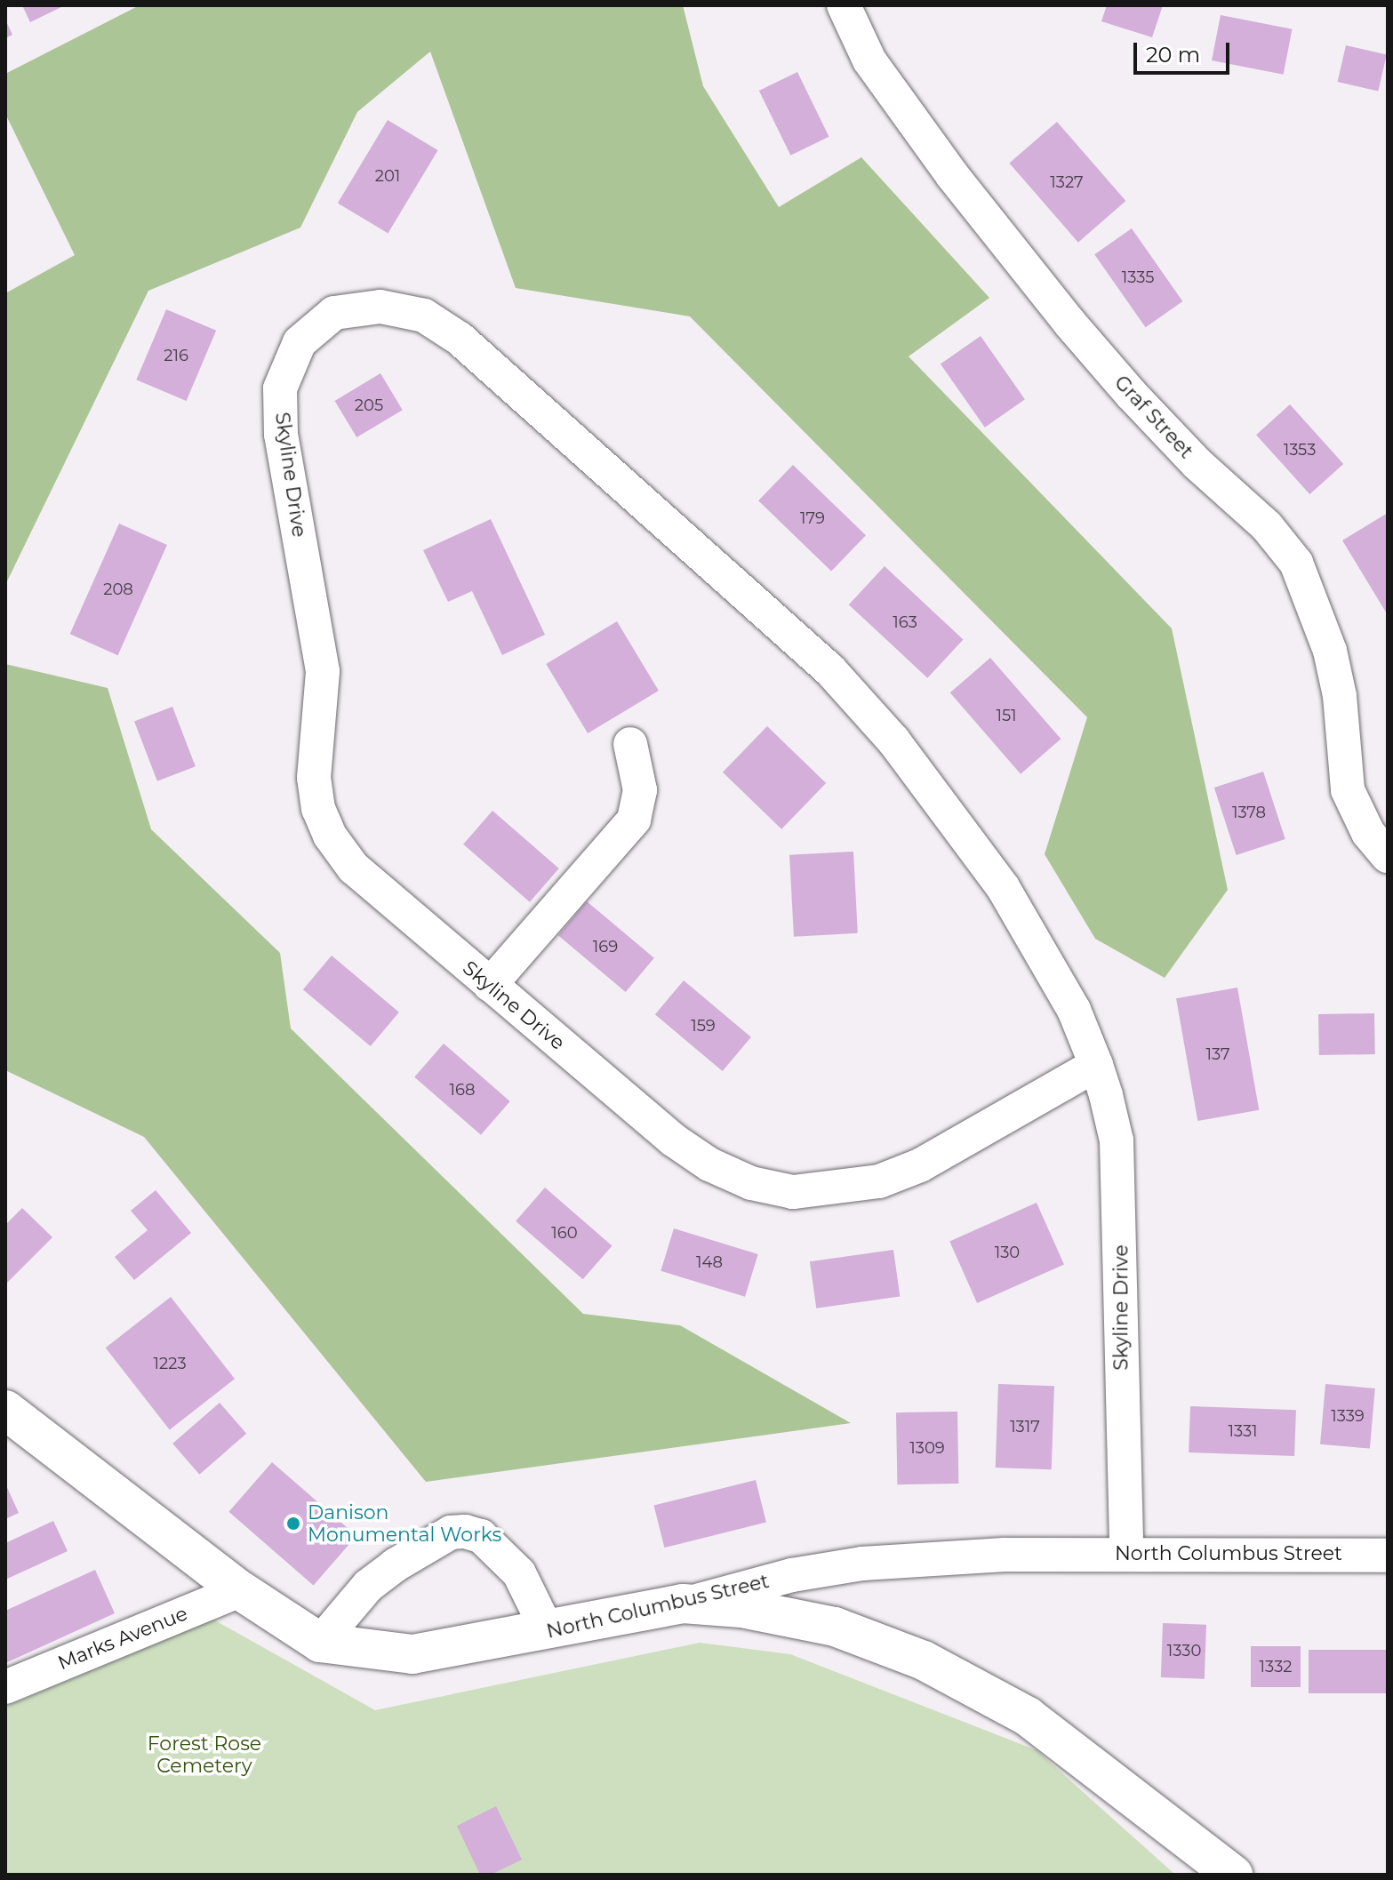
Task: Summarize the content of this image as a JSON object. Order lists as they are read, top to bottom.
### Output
{
  "streets": {
    "main road": ["North Columbus Street"],
    "street": ["Graf Street", "Skyline Drive", "Marks Avenue"]
  },
  "crossings": [
    ["Skyline Drive", "North Columbus Street"],
    ["North Columbus Street", "Marks Avenue"]
  ],
  "parks": ["Forest Rose Cemetery"],
  "places": ["Danison Monumental Works"],
  "house_numbers": [
    "201",
    "1327",
    "1335",
    "216",
    "205",
    "1353",
    "179",
    "208",
    "163",
    "151",
    "1378",
    "169",
    "159",
    "137",
    "168",
    "160",
    "130",
    "148",
    "1223",
    "1339",
    "1317",
    "1331",
    "1309",
    "1330",
    "1332"
  ],
  "scale_bar": "20 m"
}
